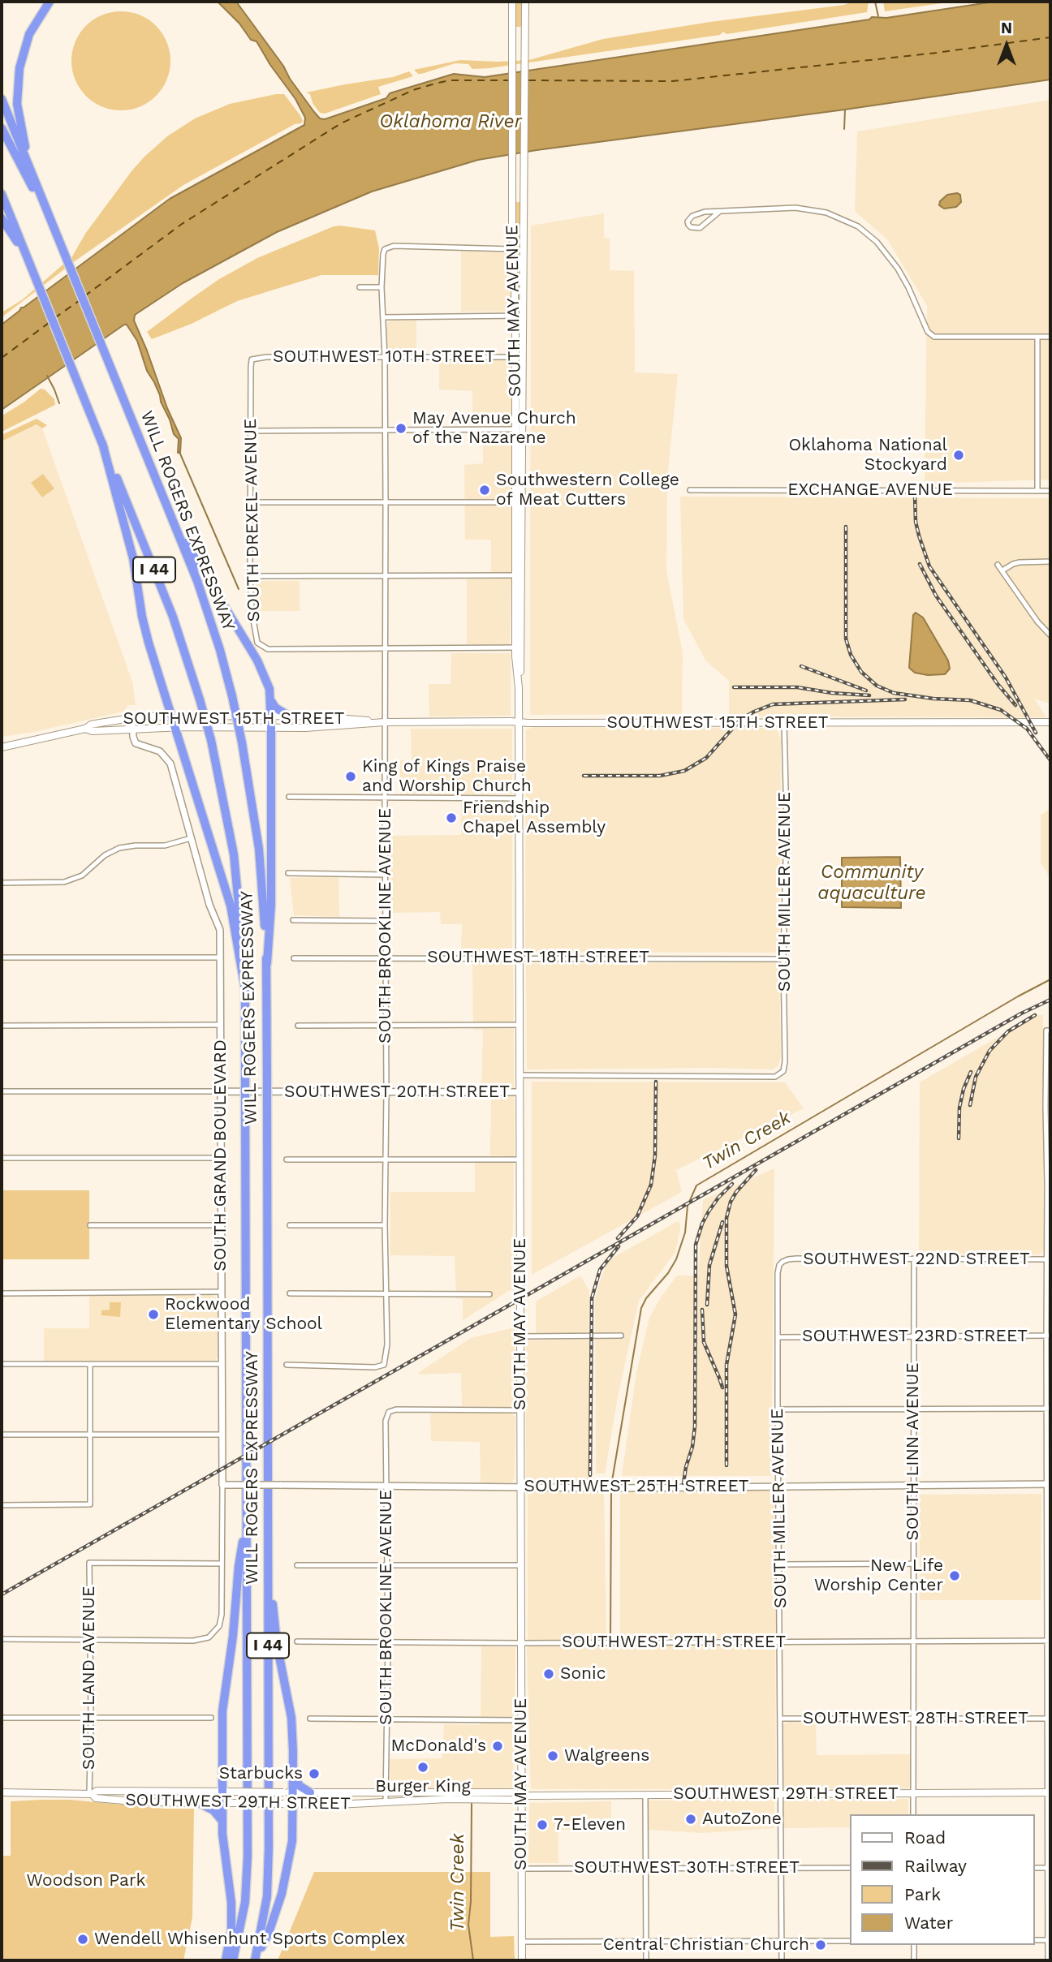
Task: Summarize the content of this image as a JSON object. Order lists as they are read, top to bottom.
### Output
{
  "streets": {
    "highway": ["WILL ROGERS EXPRESSWAY", "I 44"],
    "main road": ["SOUTH MAY AVENUE", "SOUTHWEST 15TH STREET", "SOUTHWEST 29TH STREET"],
    "street": [
      "SOUTHWEST 10TH STREET",
      "EXCHANGE AVENUE",
      "SOUTH DREXEL AVENUE",
      "SOUTH MILLER AVENUE",
      "SOUTH BROOKLINE AVENUE",
      "SOUTHWEST 18TH STREET",
      "SOUTHWEST 20TH STREET",
      "SOUTH GRAND BOULEVARD",
      "SOUTHWEST 22ND STREET",
      "SOUTHWEST 23RD STREET",
      "SOUTH LINN AVENUE",
      "SOUTHWEST 25TH STREET",
      "SOUTHWEST 27TH STREET",
      "SOUTH LAND AVENUE",
      "SOUTHWEST 28TH STREET",
      "SOUTHWEST 30TH STREET"
    ]
  },
  "crossings": [
    ["SOUTH MAY AVENUE", "SOUTHWEST 10TH STREET"],
    ["SOUTH MAY AVENUE", "SOUTHWEST 15TH STREET"],
    ["SOUTH MAY AVENUE", "SOUTH BROOKLINE AVENUE"],
    ["SOUTH MAY AVENUE", "SOUTHWEST 18TH STREET"],
    ["SOUTH MAY AVENUE", "SOUTHWEST 20TH STREET"],
    ["SOUTH MAY AVENUE", "SOUTHWEST 25TH STREET"],
    ["SOUTH MAY AVENUE", "SOUTHWEST 27TH STREET"],
    ["SOUTH MAY AVENUE", "SOUTHWEST 29TH STREET"],
    ["SOUTH MAY AVENUE", "SOUTHWEST 30TH STREET"],
    ["SOUTHWEST 10TH STREET", "SOUTH DREXEL AVENUE"],
    ["SOUTHWEST 10TH STREET", "SOUTH BROOKLINE AVENUE"],
    ["SOUTH DREXEL AVENUE", "SOUTH BROOKLINE AVENUE"],
    ["SOUTHWEST 15TH STREET", "SOUTH MILLER AVENUE"],
    ["SOUTHWEST 15TH STREET", "SOUTH BROOKLINE AVENUE"],
    ["SOUTHWEST 15TH STREET", "SOUTH GRAND BOULEVARD"],
    ["SOUTH MILLER AVENUE", "SOUTHWEST 18TH STREET"],
    ["SOUTH MILLER AVENUE", "SOUTHWEST 20TH STREET"],
    ["SOUTH MILLER AVENUE", "SOUTHWEST 22ND STREET"],
    ["SOUTH MILLER AVENUE", "SOUTHWEST 23RD STREET"],
    ["SOUTH MILLER AVENUE", "SOUTHWEST 25TH STREET"],
    ["SOUTH MILLER AVENUE", "SOUTHWEST 27TH STREET"],
    ["SOUTH MILLER AVENUE", "SOUTHWEST 28TH STREET"],
    ["SOUTH MILLER AVENUE", "SOUTHWEST 29TH STREET"],
    ["SOUTH MILLER AVENUE", "SOUTHWEST 30TH STREET"],
    ["SOUTH BROOKLINE AVENUE", "SOUTHWEST 18TH STREET"],
    ["SOUTH BROOKLINE AVENUE", "SOUTHWEST 20TH STREET"],
    ["SOUTH BROOKLINE AVENUE", "SOUTHWEST 25TH STREET"],
    ["SOUTH BROOKLINE AVENUE", "SOUTHWEST 27TH STREET"],
    ["SOUTH BROOKLINE AVENUE", "SOUTHWEST 29TH STREET"],
    ["SOUTHWEST 20TH STREET", "SOUTH GRAND BOULEVARD"],
    ["SOUTH GRAND BOULEVARD", "SOUTHWEST 25TH STREET"],
    ["SOUTH GRAND BOULEVARD", "SOUTH LAND AVENUE"],
    ["SOUTHWEST 22ND STREET", "SOUTH LINN AVENUE"],
    ["SOUTHWEST 23RD STREET", "SOUTH LINN AVENUE"],
    ["SOUTH LINN AVENUE", "SOUTHWEST 25TH STREET"],
    ["SOUTH LINN AVENUE", "SOUTHWEST 27TH STREET"],
    ["SOUTH LINN AVENUE", "SOUTHWEST 28TH STREET"],
    ["SOUTH LINN AVENUE", "SOUTHWEST 29TH STREET"],
    ["SOUTH LAND AVENUE", "SOUTHWEST 29TH STREET"]
  ],
  "water": ["Oklahoma River", "Community aquaculture", "Twin Creek"],
  "parks": ["Woodson Park"],
  "places": [
    "May Avenue Church of the Nazarene",
    "Oklahoma National Stockyard",
    "Southwestern College of Meat Cutters",
    "King of Kings Praise and Worship Church",
    "Friendship Chapel Assembly",
    "Rockwood Elementary School",
    "New Life Worship Center",
    "Sonic",
    "McDonald's",
    "Walgreens",
    "Burger King",
    "Starbucks",
    "AutoZone",
    "7-Eleven",
    "Wendell Whisenhunt Sports Complex",
    "Central Christian Church"
  ],
  "legend": [
    "Road",
    "Railway",
    "Park",
    "Water"
  ],
  "north": "top"
}
